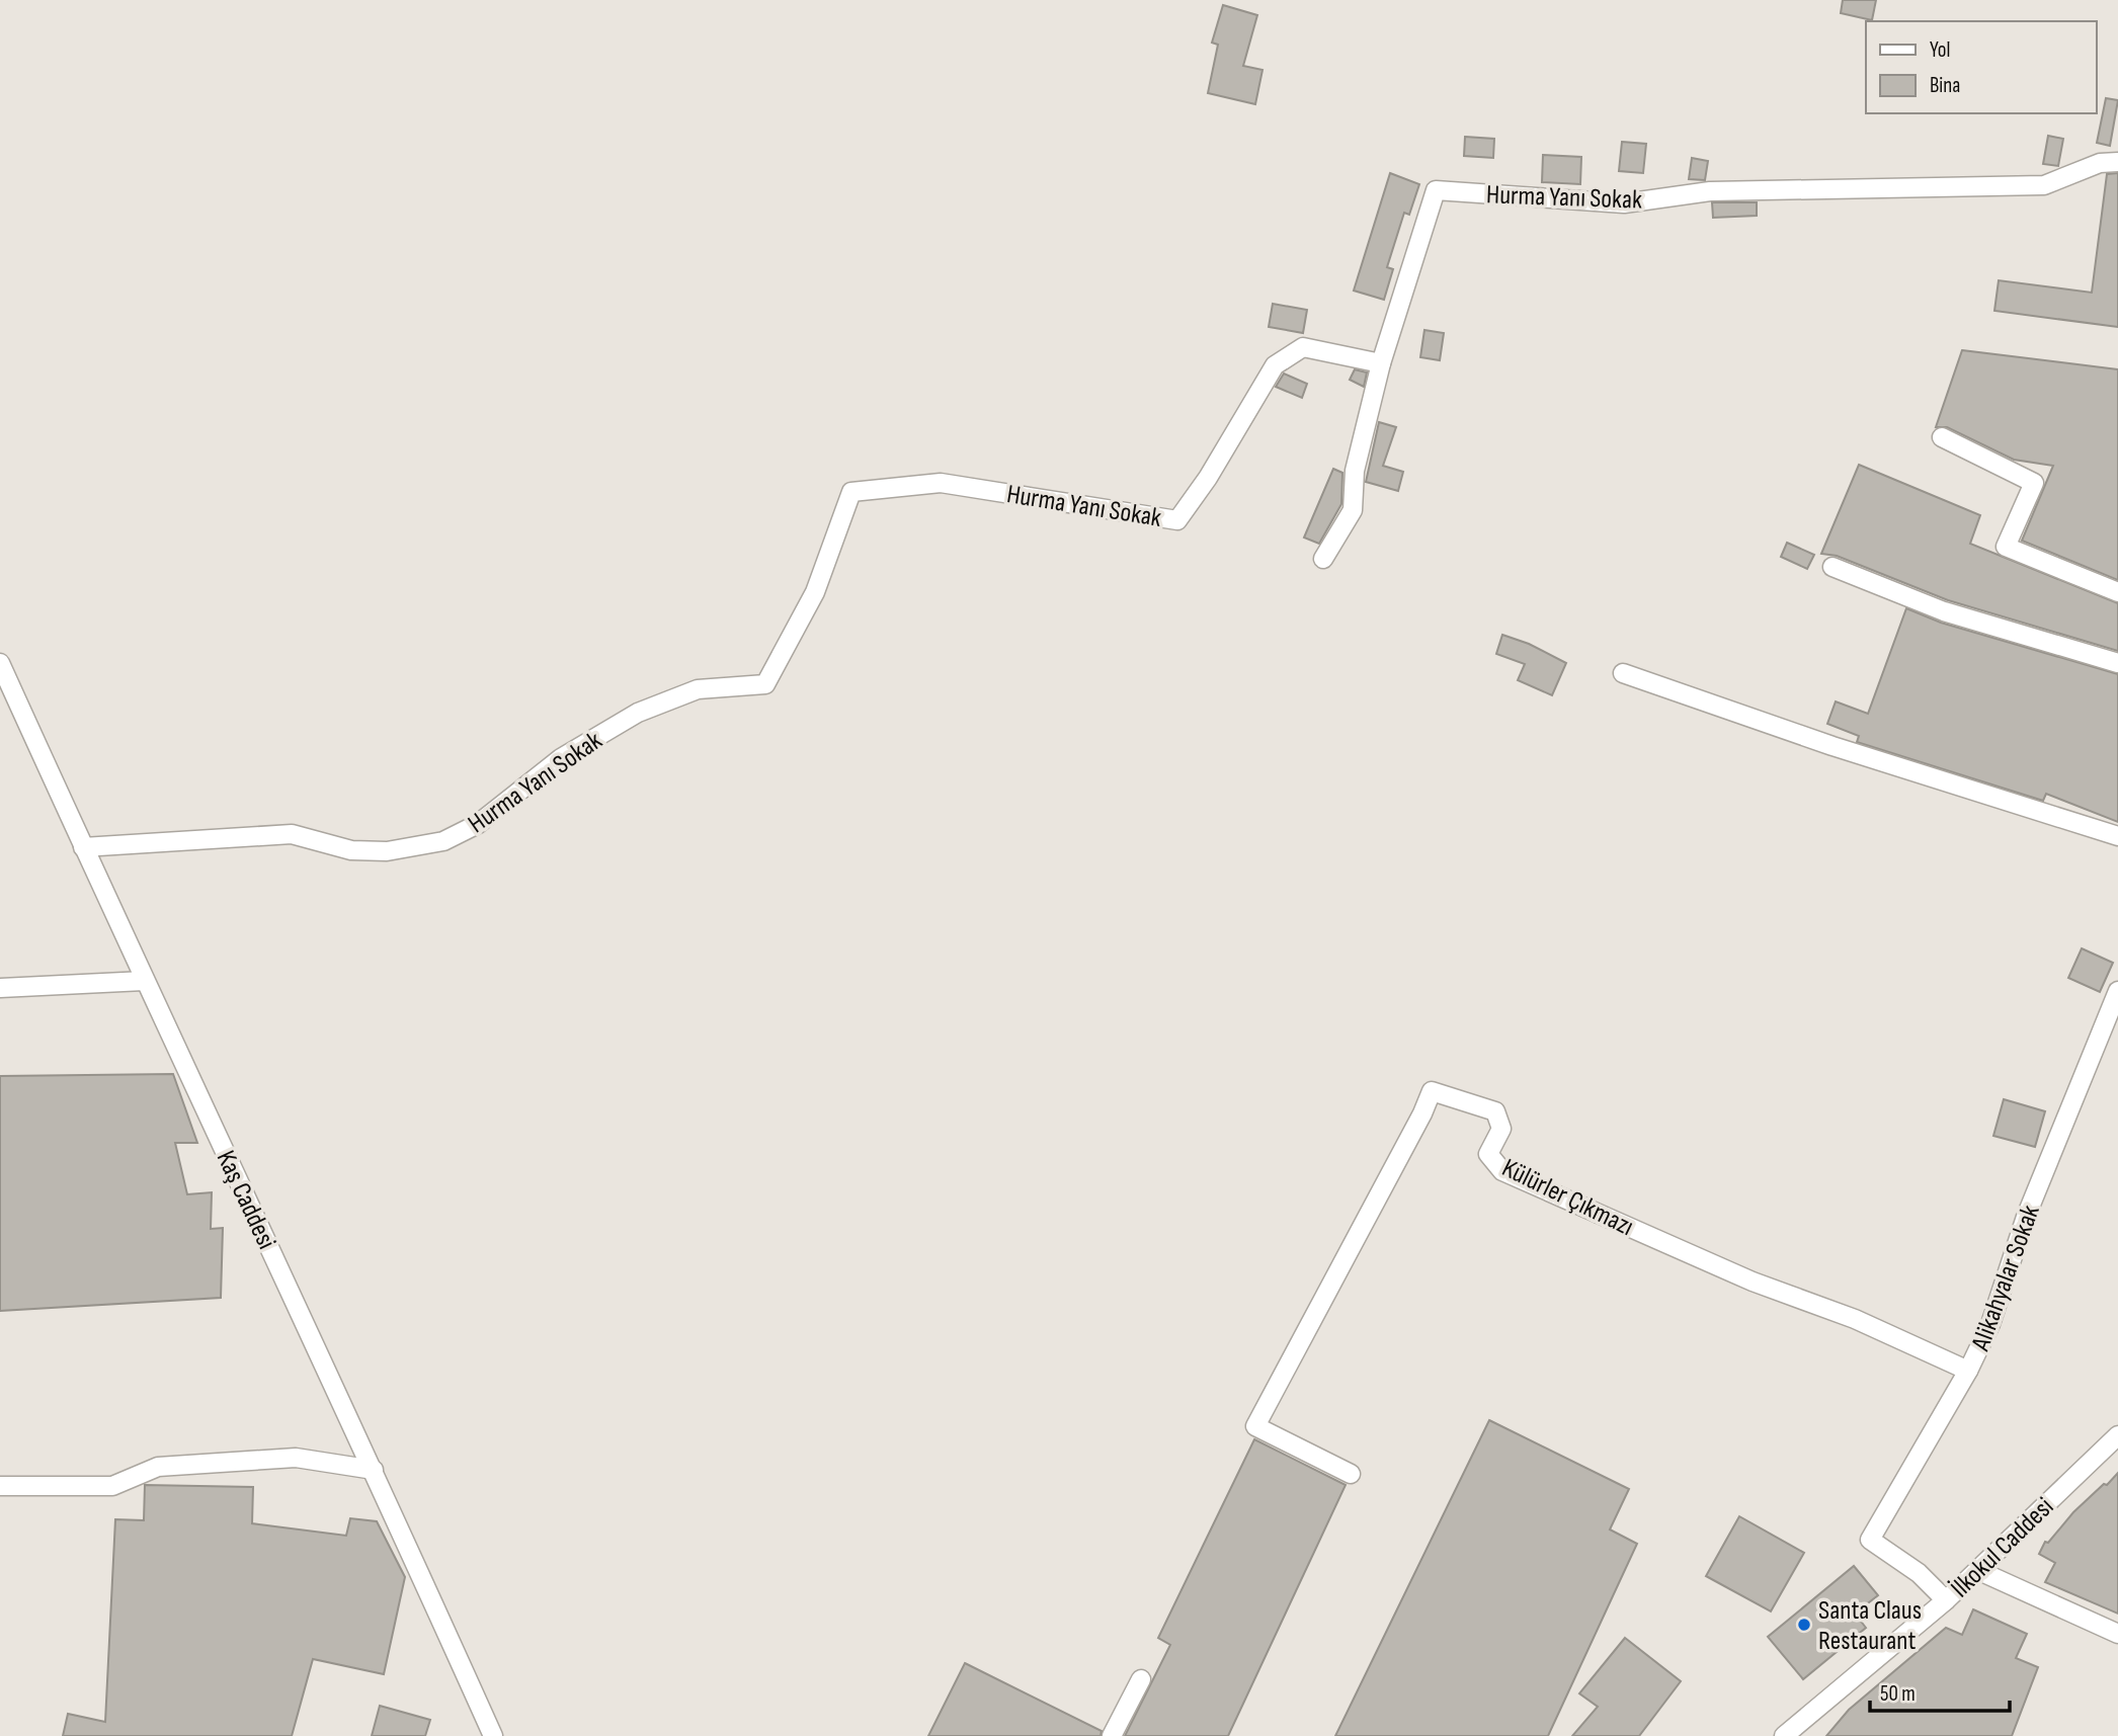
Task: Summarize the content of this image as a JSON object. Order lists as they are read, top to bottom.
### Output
{
  "streets": {
    "street": [
      "Hurma Yanı Sokak",
      "Külürler Çıkmazı",
      "Kaş Caddesi",
      "Alikahyalar Sokak",
      "İlkokul Caddesi"
    ]
  },
  "crossings": [
    ["Hurma Yanı Sokak", "Kaş Caddesi"],
    ["Külürler Çıkmazı", "Alikahyalar Sokak"],
    ["Alikahyalar Sokak", "İlkokul Caddesi"]
  ],
  "places": ["Santa Claus Restaurant"],
  "legend": ["Yol", "Bina"],
  "scale_bar": "50 m"
}
